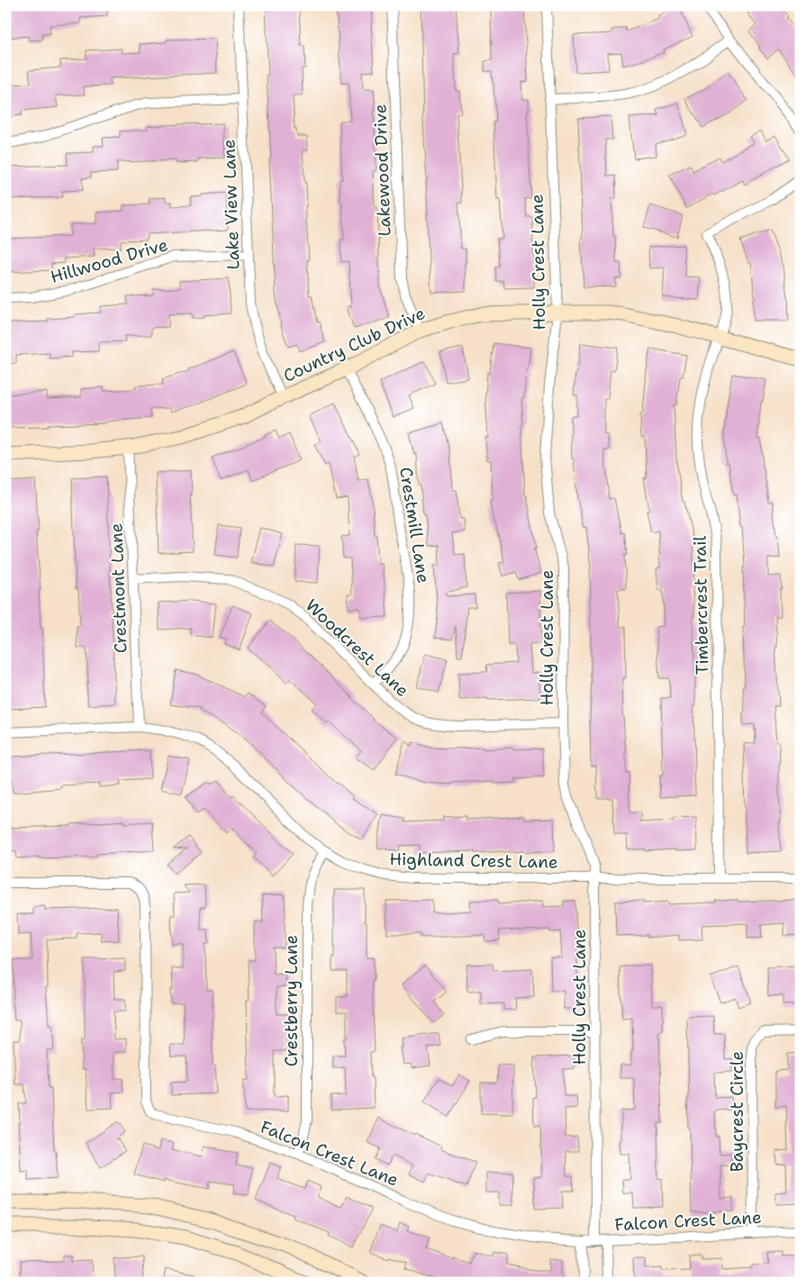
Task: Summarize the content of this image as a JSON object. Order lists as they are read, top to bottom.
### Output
{
  "streets": {
    "street": [
      "Lakewood Drive",
      "Lake View Lane",
      "Hillwood Drive",
      "Holly Crest Lane",
      "Country Club Drive",
      "Crestmill Lane",
      "Crestmont Lane",
      "Timbercrest Trail",
      "Woodcrest Lane",
      "Highland Crest Lane",
      "Crestberry Lane",
      "Baycrest Circle",
      "Falcon Crest Lane"
    ]
  },
  "crossings": [
    ["Lakewood Drive", "Country Club Drive"],
    ["Lake View Lane", "Hillwood Drive"],
    ["Lake View Lane", "Country Club Drive"],
    ["Holly Crest Lane", "Country Club Drive"],
    ["Holly Crest Lane", "Woodcrest Lane"],
    ["Holly Crest Lane", "Highland Crest Lane"],
    ["Holly Crest Lane", "Falcon Crest Lane"],
    ["Country Club Drive", "Crestmill Lane"],
    ["Country Club Drive", "Crestmont Lane"],
    ["Country Club Drive", "Timbercrest Trail"],
    ["Crestmill Lane", "Woodcrest Lane"],
    ["Crestmont Lane", "Woodcrest Lane"],
    ["Crestmont Lane", "Highland Crest Lane"],
    ["Timbercrest Trail", "Highland Crest Lane"],
    ["Highland Crest Lane", "Crestberry Lane"],
    ["Crestberry Lane", "Falcon Crest Lane"],
    ["Baycrest Circle", "Falcon Crest Lane"]
  ]
}
